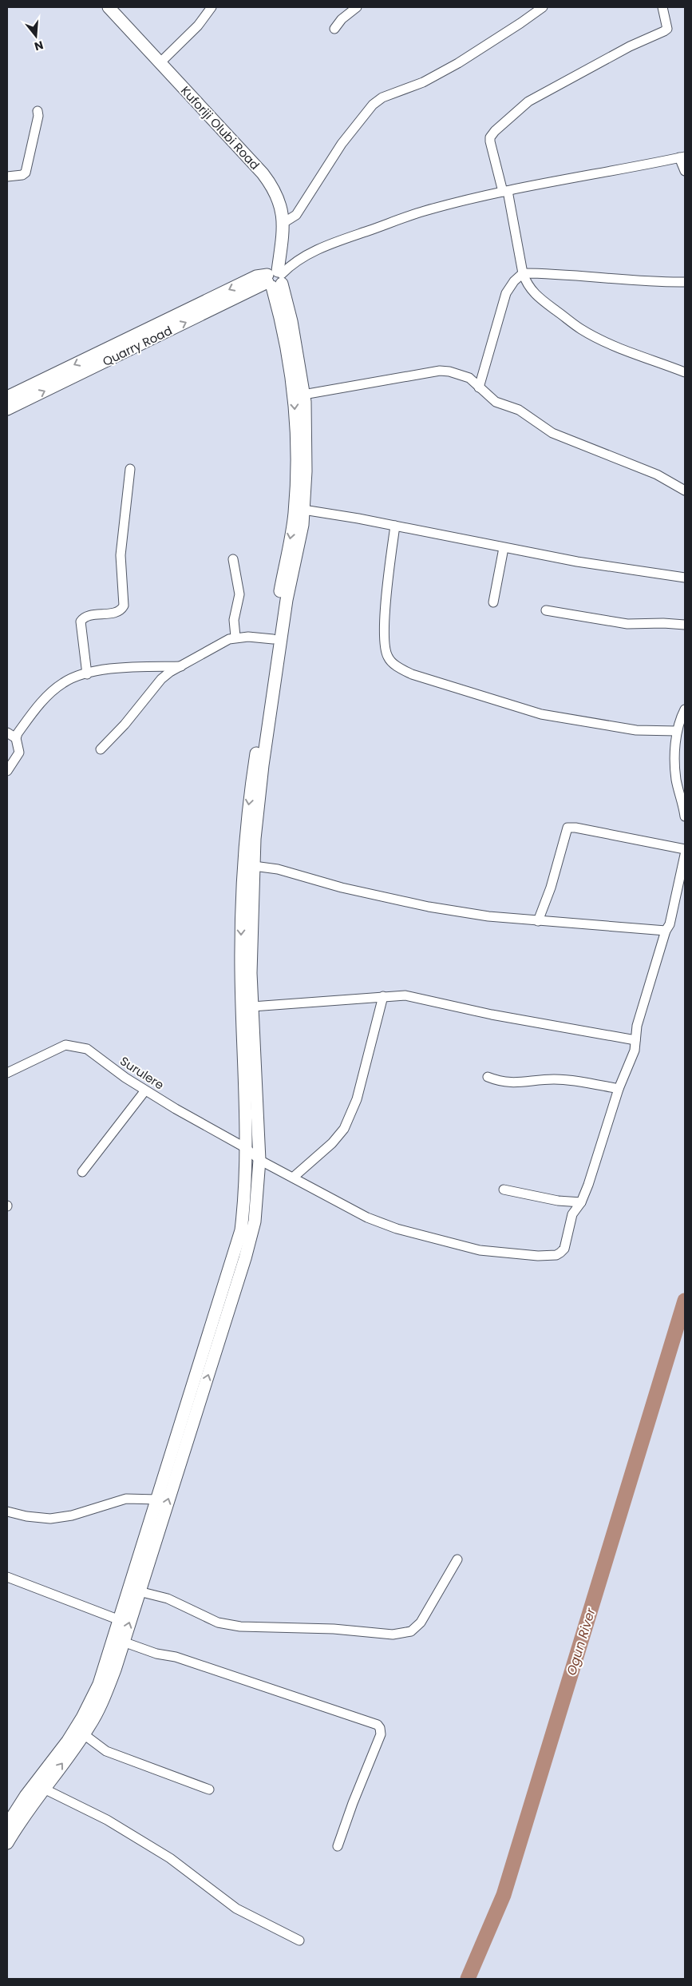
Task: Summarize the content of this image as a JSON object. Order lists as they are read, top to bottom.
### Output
{
  "streets": {
    "main road": ["Kuforiji Olubi Road", "Quarry Road"],
    "street": ["Surulere"]
  },
  "crossings": [
    ["Kuforiji Olubi Road", "Quarry Road"]
  ],
  "water": ["Ogun River"],
  "north": "bottom"
}
